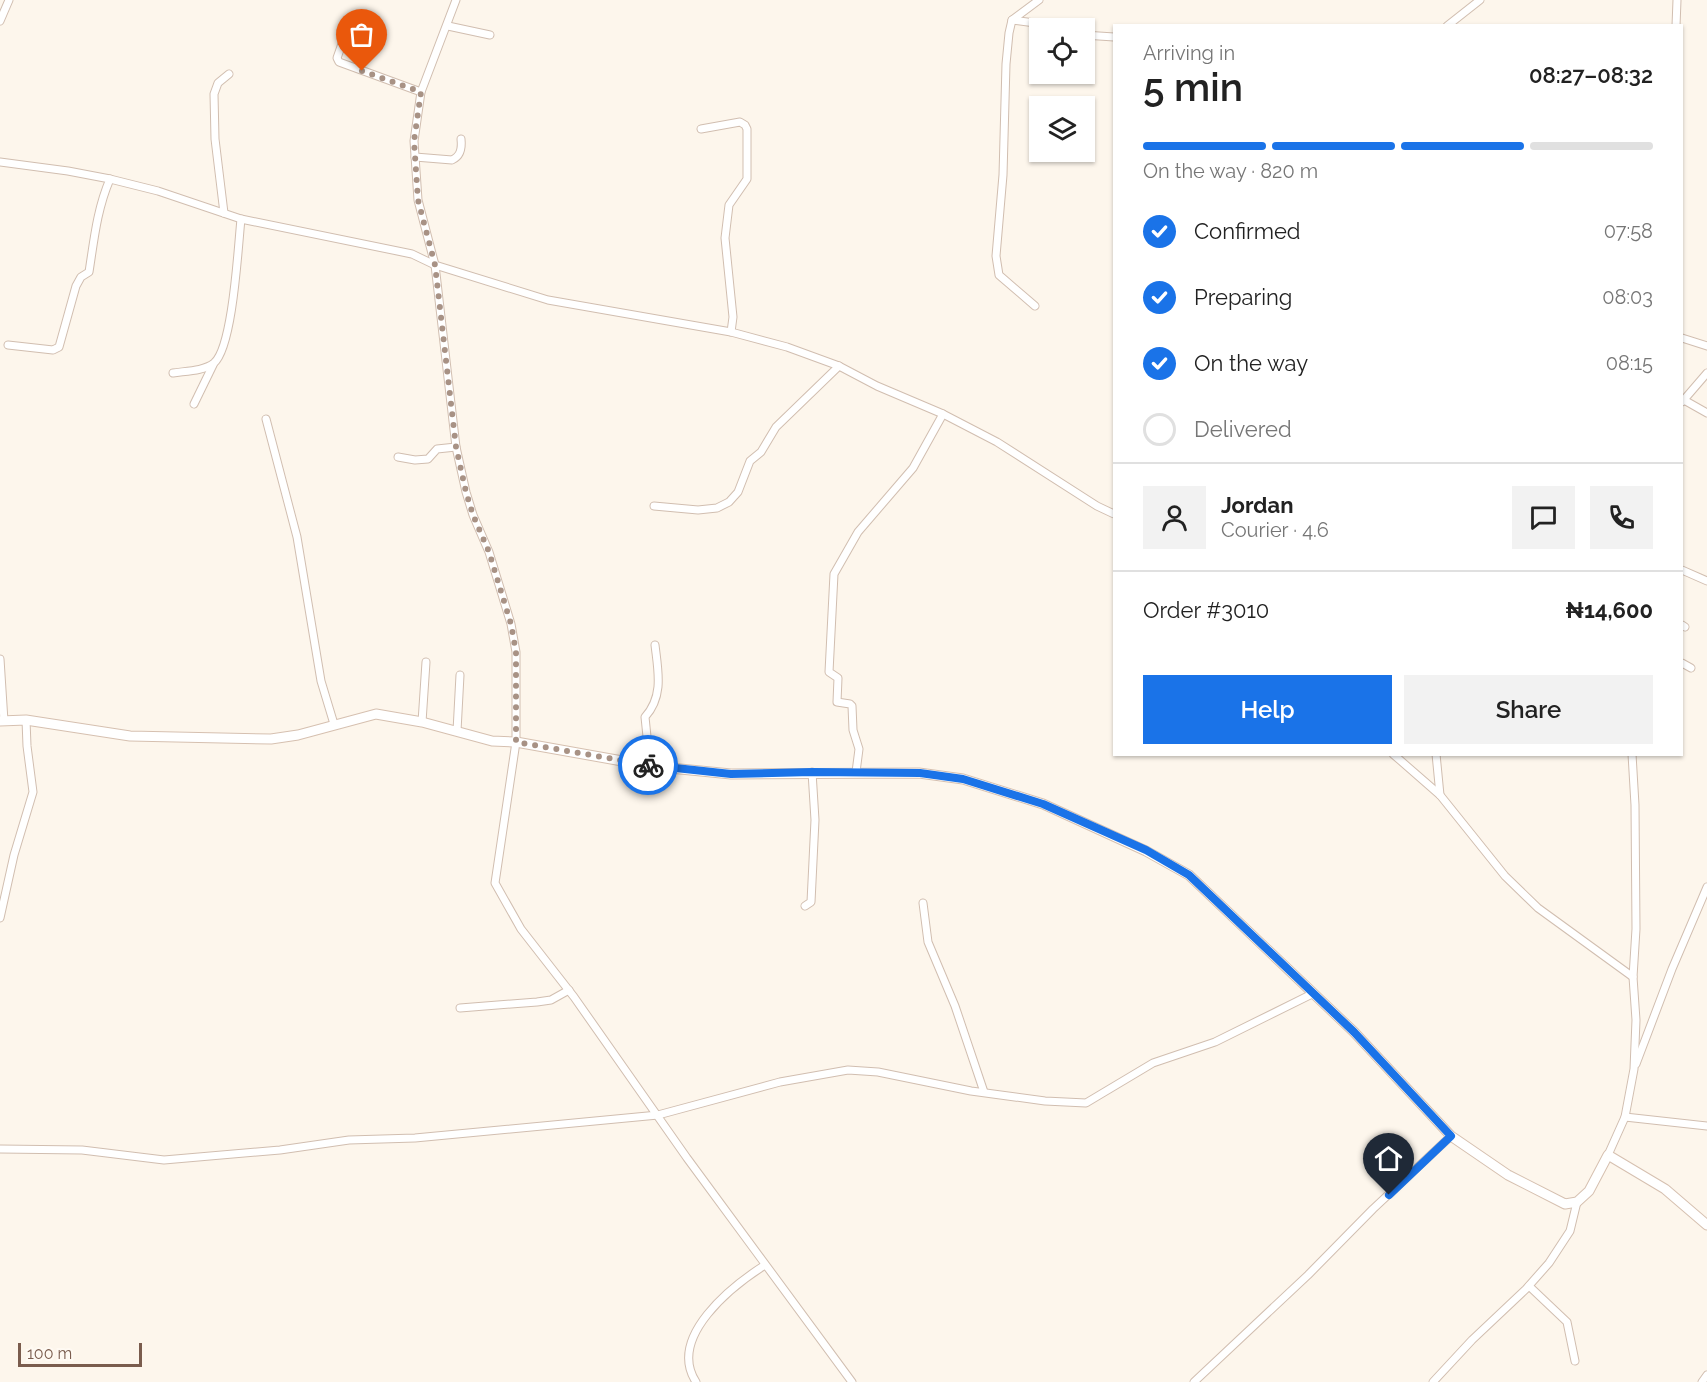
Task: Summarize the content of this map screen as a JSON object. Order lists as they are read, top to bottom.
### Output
{
  "scale_bar": "100 m",
  "page": {
    "heading": ["5 min", "Arriving in", "08:27–08:32"],
    "panel": [
      "Jordan",
      "Courier · 4.6",
      "Order #3010",
      "₦14,600"
    ],
    "bar": "On the way · 820 m",
    "list": [
      ["Confirmed", "07:58"],
      ["Preparing", "08:03"],
      ["On the way", "08:15"],
      "Delivered"
    ],
    "buttons": ["Help", "Share"],
    "scale": "100 m"
  }
}
